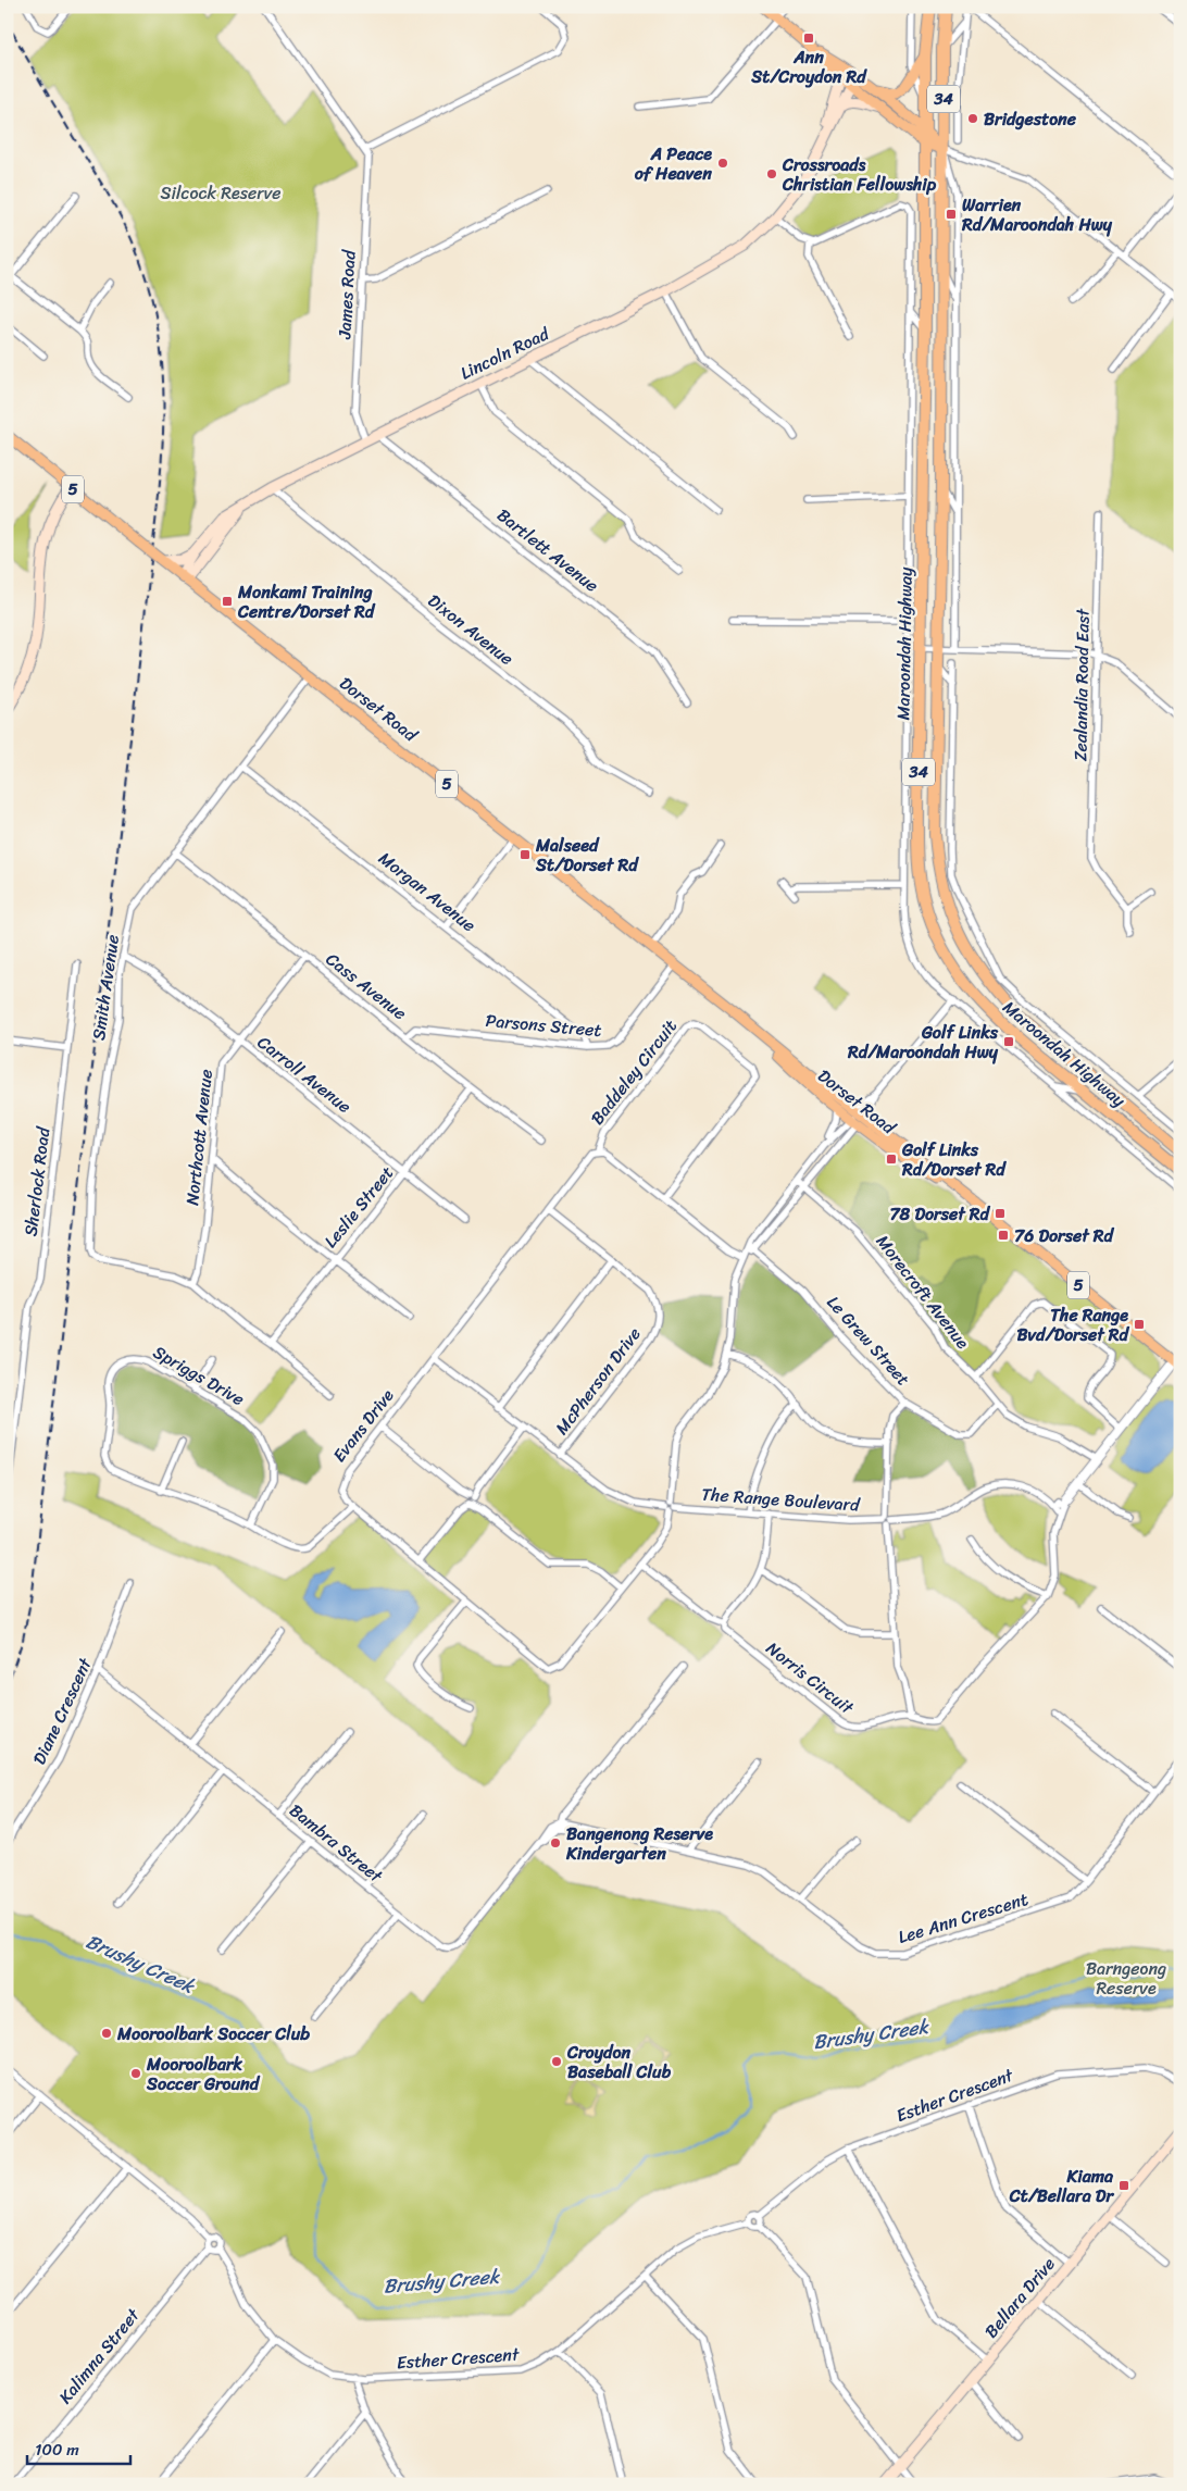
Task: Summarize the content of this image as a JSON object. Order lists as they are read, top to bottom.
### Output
{
  "streets": {
    "highway": ["34", "Maroondah Highway"],
    "main road": [
      "Lincoln Road",
      "5",
      "Dorset Road",
      "Bellara Drive"
    ],
    "street": [
      "James Road",
      "Bartlett Avenue",
      "Dixon Avenue",
      "Zealandia Road East",
      "Morgan Avenue",
      "Cass Avenue",
      "Smith Avenue",
      "Parsons Street",
      "Baddeley Circuit",
      "Carroll Avenue",
      "Northcott Avenue",
      "Sherlock Road",
      "Leslie Street",
      "Morecroft Avenue",
      "Le Grew Street",
      "Spriggs Drive",
      "McPherson Drive",
      "Evans Drive",
      "The Range Boulevard",
      "Norris Circuit",
      "Diane Crescent",
      "Bambra Street",
      "Lee Ann Crescent",
      "Esther Crescent",
      "Kalimna Street"
    ]
  },
  "crossings": [
    ["James Road", "Lincoln Road"],
    ["Lincoln Road", "Bartlett Avenue"],
    ["Lincoln Road", "Dixon Avenue"],
    ["Lincoln Road", "Dorset Road"],
    ["Dorset Road", "Smith Avenue"],
    ["Dorset Road", "Parsons Street"],
    ["Morgan Avenue", "Smith Avenue"],
    ["Morgan Avenue", "Parsons Street"],
    ["Cass Avenue", "Smith Avenue"],
    ["Cass Avenue", "Parsons Street"],
    ["Cass Avenue", "Northcott Avenue"],
    ["Cass Avenue", "Leslie Street"],
    ["Smith Avenue", "Carroll Avenue"],
    ["Smith Avenue", "Northcott Avenue"],
    ["Baddeley Circuit", "Evans Drive"],
    ["Carroll Avenue", "Northcott Avenue"],
    ["Carroll Avenue", "Leslie Street"],
    ["Morecroft Avenue", "Le Grew Street"],
    ["Spriggs Drive", "Evans Drive"],
    ["McPherson Drive", "Evans Drive"],
    ["McPherson Drive", "The Range Boulevard"],
    ["Evans Drive", "The Range Boulevard"],
    ["The Range Boulevard", "Norris Circuit"],
    ["Diane Crescent", "Bambra Street"],
    ["Bambra Street", "Lee Ann Crescent"],
    ["Esther Crescent", "Kalimna Street"]
  ],
  "water": ["Brushy Creek"],
  "parks": ["Silcock Reserve", "Barngeong Reserve"],
  "places": {
    "transit": [
      "Ann St/Croydon Rd",
      "Warrien Rd/Maroondah Hwy",
      "Monkami Training Centre/Dorset Rd",
      "Malseed St/Dorset Rd",
      "Golf Links Rd/Maroondah Hwy",
      "Golf Links Rd/Dorset Rd",
      "78 Dorset Rd",
      "76 Dorset Rd",
      "The Range Bvd/Dorset Rd",
      "Kiama Ct/Bellara Dr"
    ],
    "other": [
      "Bridgestone",
      "A Peace of Heaven",
      "Crossroads Christian Fellowship",
      "Bangenong Reserve Kindergarten",
      "Mooroolbark Soccer Club",
      "Croydon Baseball Club",
      "Mooroolbark Soccer Ground"
    ]
  },
  "scale_bar": "100 m"
}
